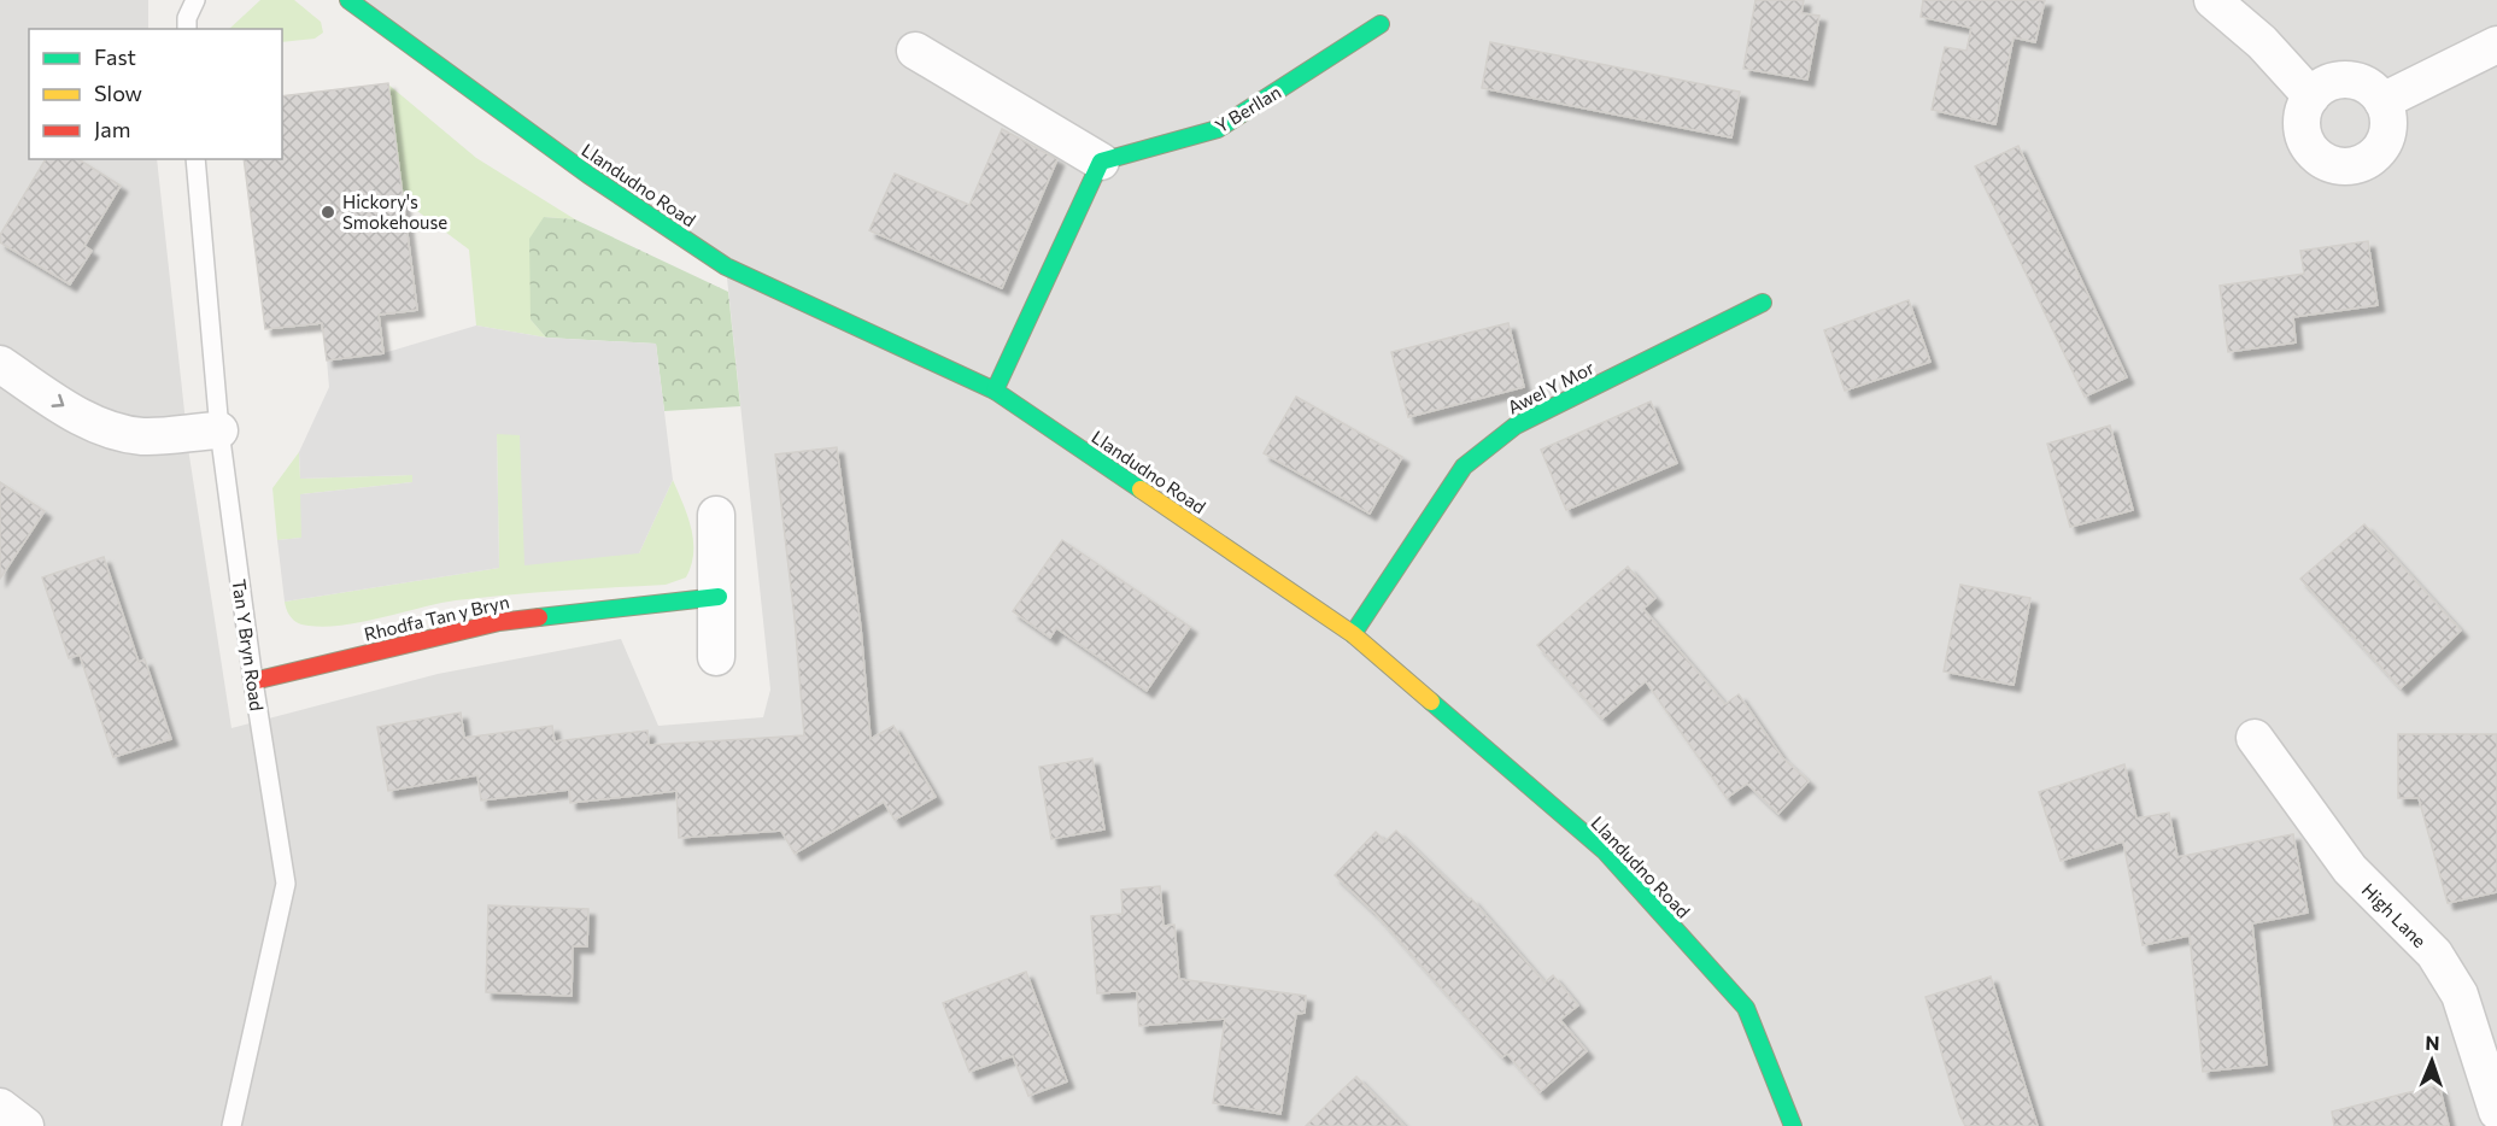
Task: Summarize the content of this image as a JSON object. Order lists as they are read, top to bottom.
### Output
{
  "streets": {
    "main road": [
      "Y Berllan",
      "Llandudno Road",
      "Awel Y Mor",
      "Rhodfa Tan y Bryn"
    ],
    "street": ["High Lane"],
    "lane": ["Tan Y Bryn Road"]
  },
  "crossings": [
    ["Llandudno Road", "Awel Y Mor"],
    ["Rhodfa Tan y Bryn", "Tan Y Bryn Road"]
  ],
  "places": ["Hickory's Smokehouse"],
  "legend": ["Fast", "Slow", "Jam"],
  "north": "top"
}
